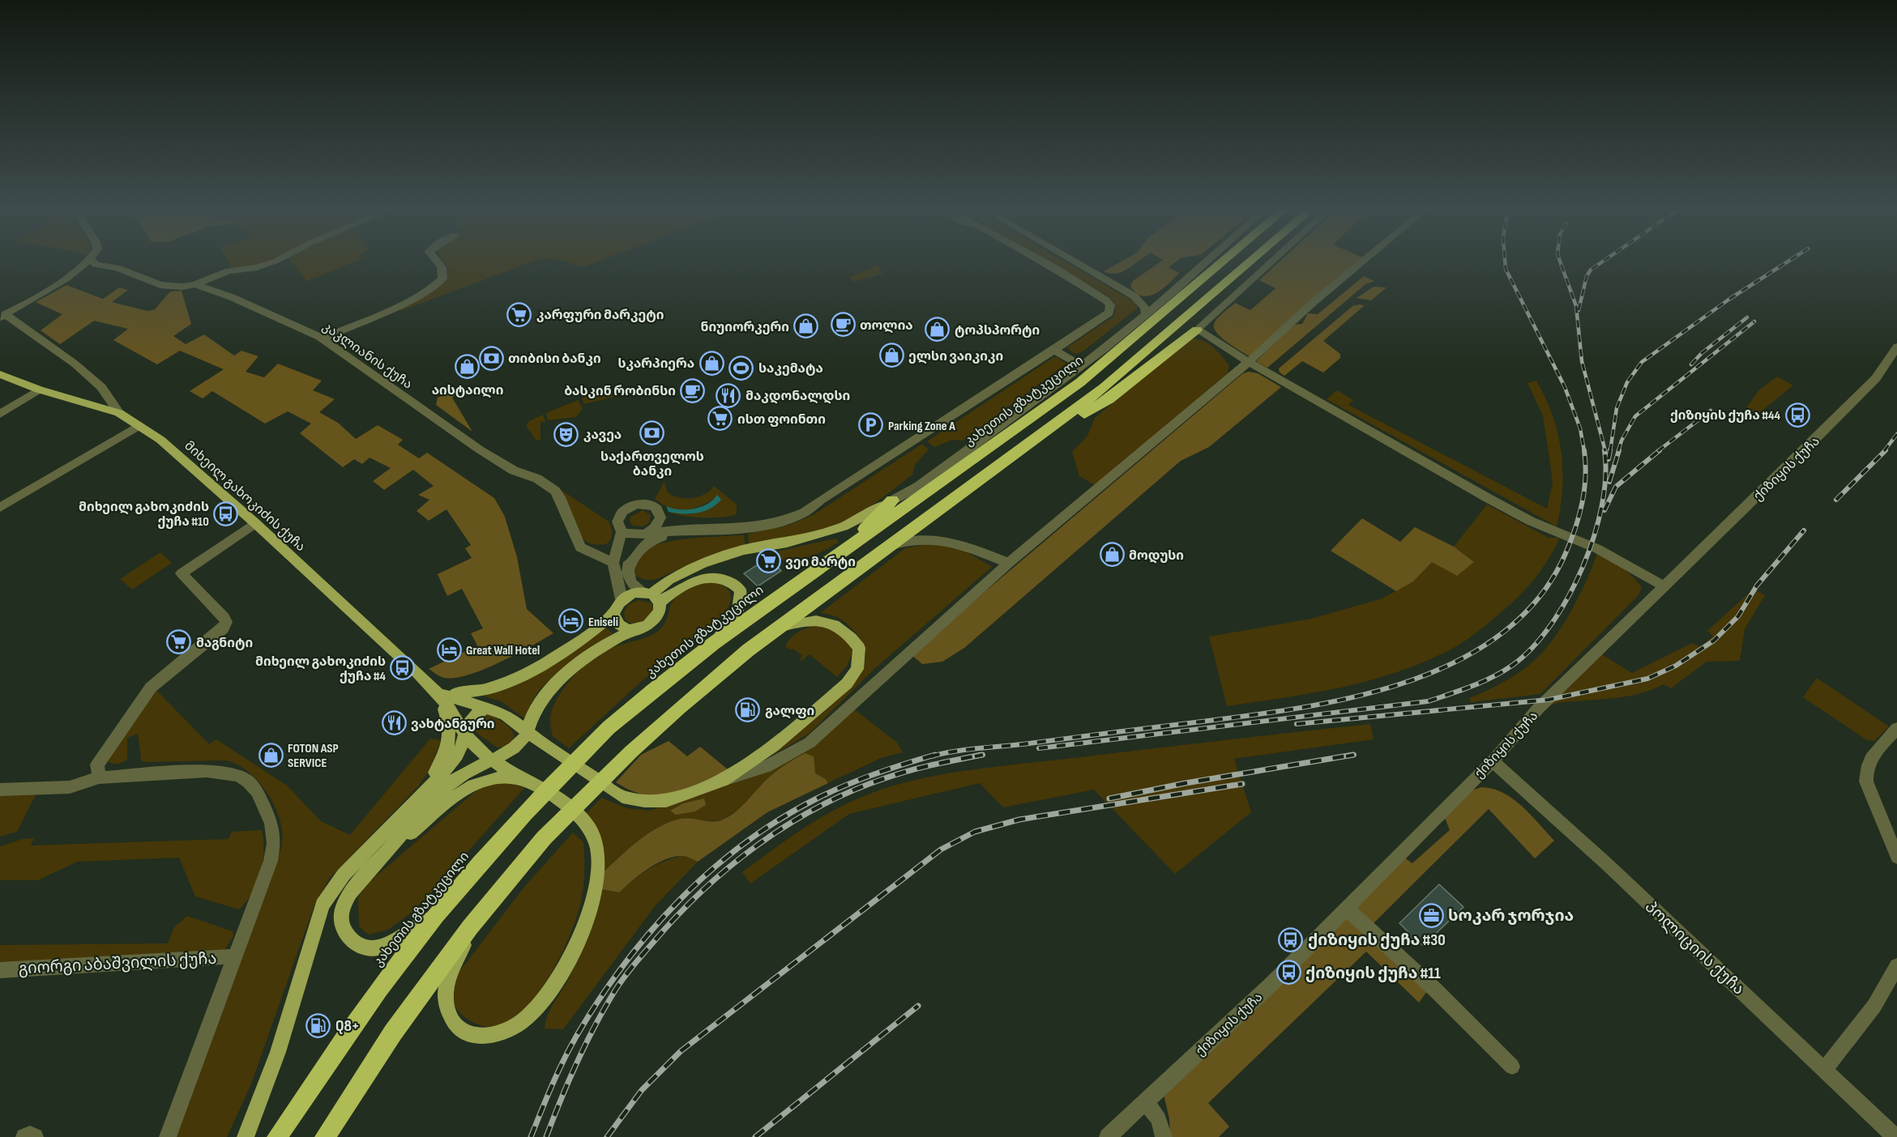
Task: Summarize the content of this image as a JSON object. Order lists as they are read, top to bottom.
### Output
{
  "streets": {
    "highway": ["კახეთის გზატკეცილი"],
    "main road": ["მიხეილ გახოკიძის ქუჩა"],
    "street": [
      "კაკლიანის ქუჩა",
      "ქიზიყის ქუჩა",
      "პოლიციის ქუჩა",
      "გიორგი აბაშვილის ქუჩა"
    ]
  },
  "crossings": [
    ["ქიზიყის ქუჩა", "პოლიციის ქუჩა"]
  ],
  "places": {
    "supermarket": [
      "კარფური მარკეტი",
      "ისთ ფოინთი",
      "ვეი მარტი",
      "მაგნიტი"
    ],
    "cafe": ["თოლია", "ბასკინ რობინსი"],
    "shop": [
      "ნიუიორკერი",
      "ტოპსპორტი",
      "ელსი ვაიკიკი",
      "სკარპიერა",
      "აისტაილი",
      "მოდუსი",
      "FOTON ASP SERVICE"
    ],
    "bank": ["თიბისი ბანკი", "საქართველოს ბანკი"],
    "sports": ["საკემატა"],
    "restaurant": ["მაკდონალდსი", "ვახტანგური"],
    "bus stop": [
      "ქიზიყის ქუჩა #44",
      "მიხეილ გახოკიძის ქუჩა #10",
      "მიხეილ გახოკიძის ქუჩა #4",
      "ქიზიყის ქუჩა #30",
      "ქიზიყის ქუჩა #11"
    ],
    "parking": ["Parking Zone A"],
    "theatre": ["კავეა"],
    "hotel": ["Eniseli", "Great Wall Hotel"],
    "fuel station": ["გალფი", "Q8+"],
    "office": ["სოკარ ჯორჯია"]
  }
}
